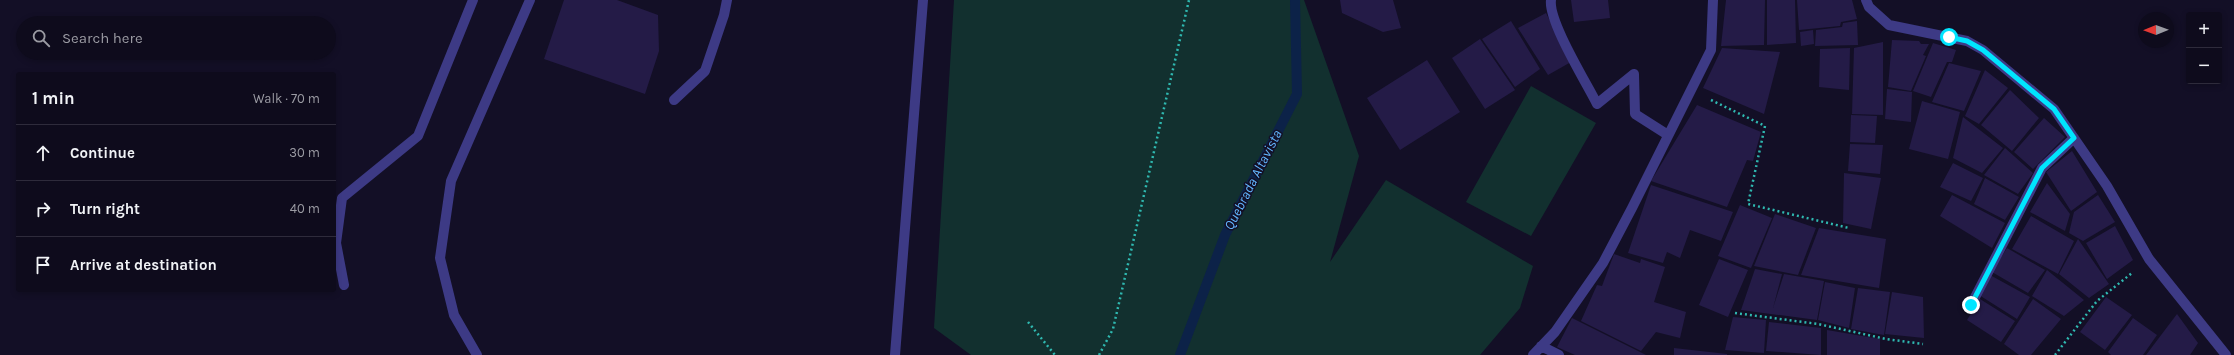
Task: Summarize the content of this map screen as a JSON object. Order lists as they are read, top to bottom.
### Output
{
  "water": ["Quebrada Altavista"],
  "north": "left",
  "page": {
    "map_buttons": ["+", "−"],
    "search": "Search here",
    "heading": ["1 min", "Walk · 70 m"],
    "list": [
      ["Continue", "30 m"],
      ["Turn right", "40 m"],
      "Arrive at destination"
    ]
  }
}
